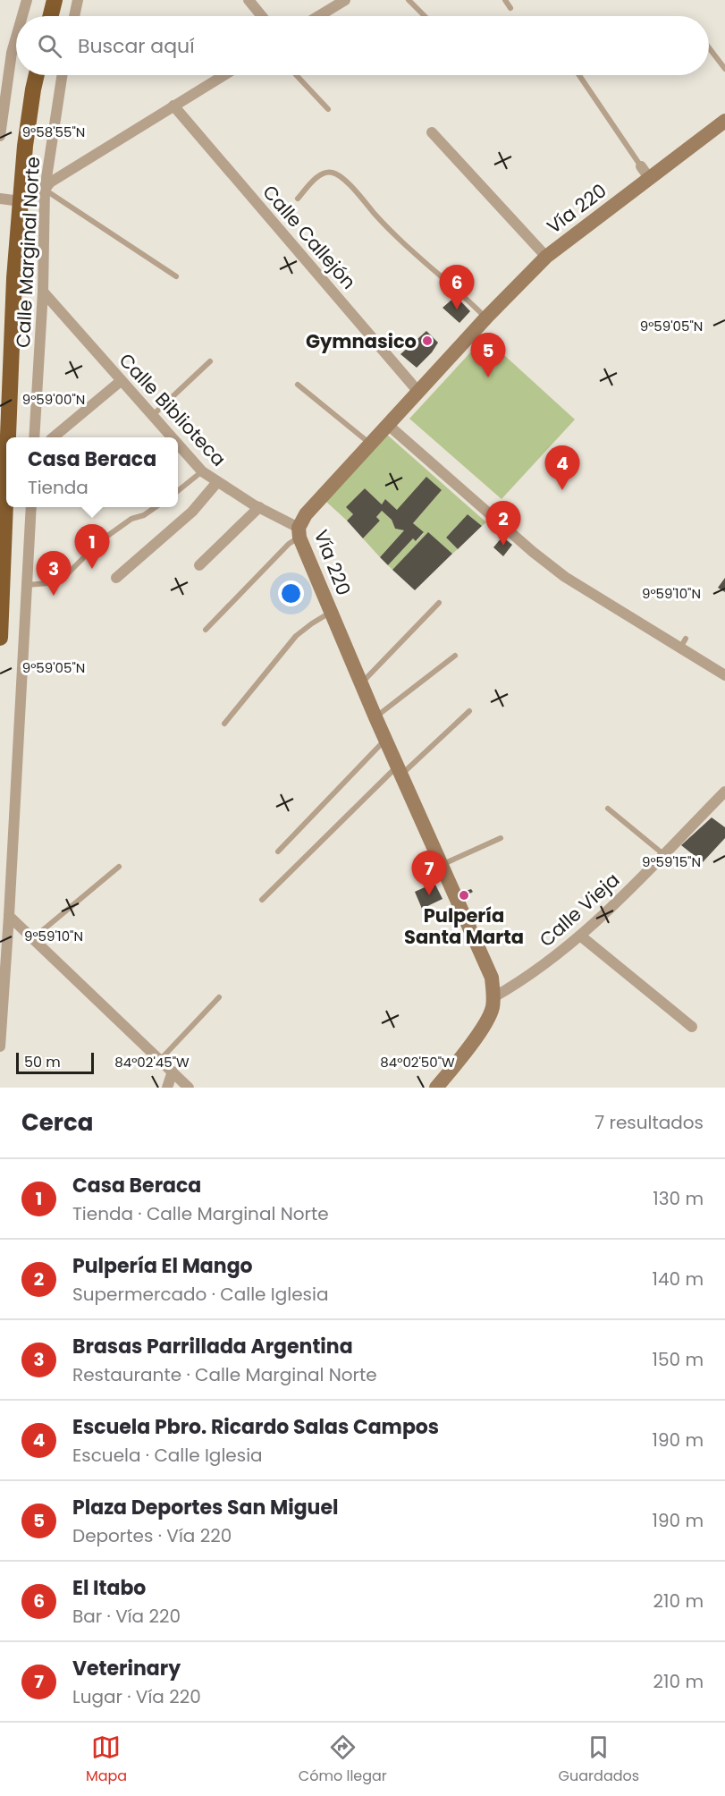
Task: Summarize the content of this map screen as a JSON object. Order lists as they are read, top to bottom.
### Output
{
  "streets": {
    "main road": ["Vía 220"],
    "street": [
      "Calle Callejón",
      "Calle Marginal Norte",
      "Calle Biblioteca",
      "Calle Vieja"
    ]
  },
  "crossings": [
    ["Vía 220", "Calle Callejón"],
    ["Vía 220", "Calle Biblioteca"],
    ["Vía 220", "Calle Vieja"],
    ["Calle Marginal Norte", "Calle Biblioteca"]
  ],
  "places": ["Gymnasico", "Pulpería Santa Marta"],
  "scale_bar": "50 m",
  "page": {
    "search": "Buscar aquí",
    "pins": [
      "6",
      "5",
      "4",
      "2",
      "1",
      "3",
      "7"
    ],
    "popup": ["Casa Beraca", "Tienda"],
    "scale": "50 m",
    "heading": ["Cerca", "7 resultados"],
    "list": [
      {
        "mark": "1",
        "name": "Casa Beraca",
        "note": "Tienda · Calle Marginal Norte",
        "value": "130 m"
      },
      {
        "mark": "2",
        "name": "Pulpería El Mango",
        "note": "Supermercado · Calle Iglesia",
        "value": "140 m"
      },
      {
        "mark": "3",
        "name": "Brasas Parrillada Argentina",
        "note": "Restaurante · Calle Marginal Norte",
        "value": "150 m"
      },
      {
        "mark": "4",
        "name": "Escuela Pbro. Ricardo Salas Campos",
        "note": "Escuela · Calle Iglesia",
        "value": "190 m"
      },
      {
        "mark": "5",
        "name": "Plaza Deportes San Miguel",
        "note": "Deportes · Vía 220",
        "value": "190 m"
      },
      {
        "mark": "6",
        "name": "El Itabo",
        "note": "Bar · Vía 220",
        "value": "210 m"
      },
      {
        "mark": "7",
        "name": "Veterinary",
        "note": "Lugar · Vía 220",
        "value": "210 m"
      }
    ],
    "nav": ["Mapa", "Cómo llegar", "Guardados"]
  },
  "coordinates": [
    "9°58'55\"N",
    "9°59'05\"N",
    "9°59'00\"N",
    "9°59'10\"N",
    "9°59'15\"N",
    "84°02'45\"W",
    "84°02'50\"W"
  ]
}
